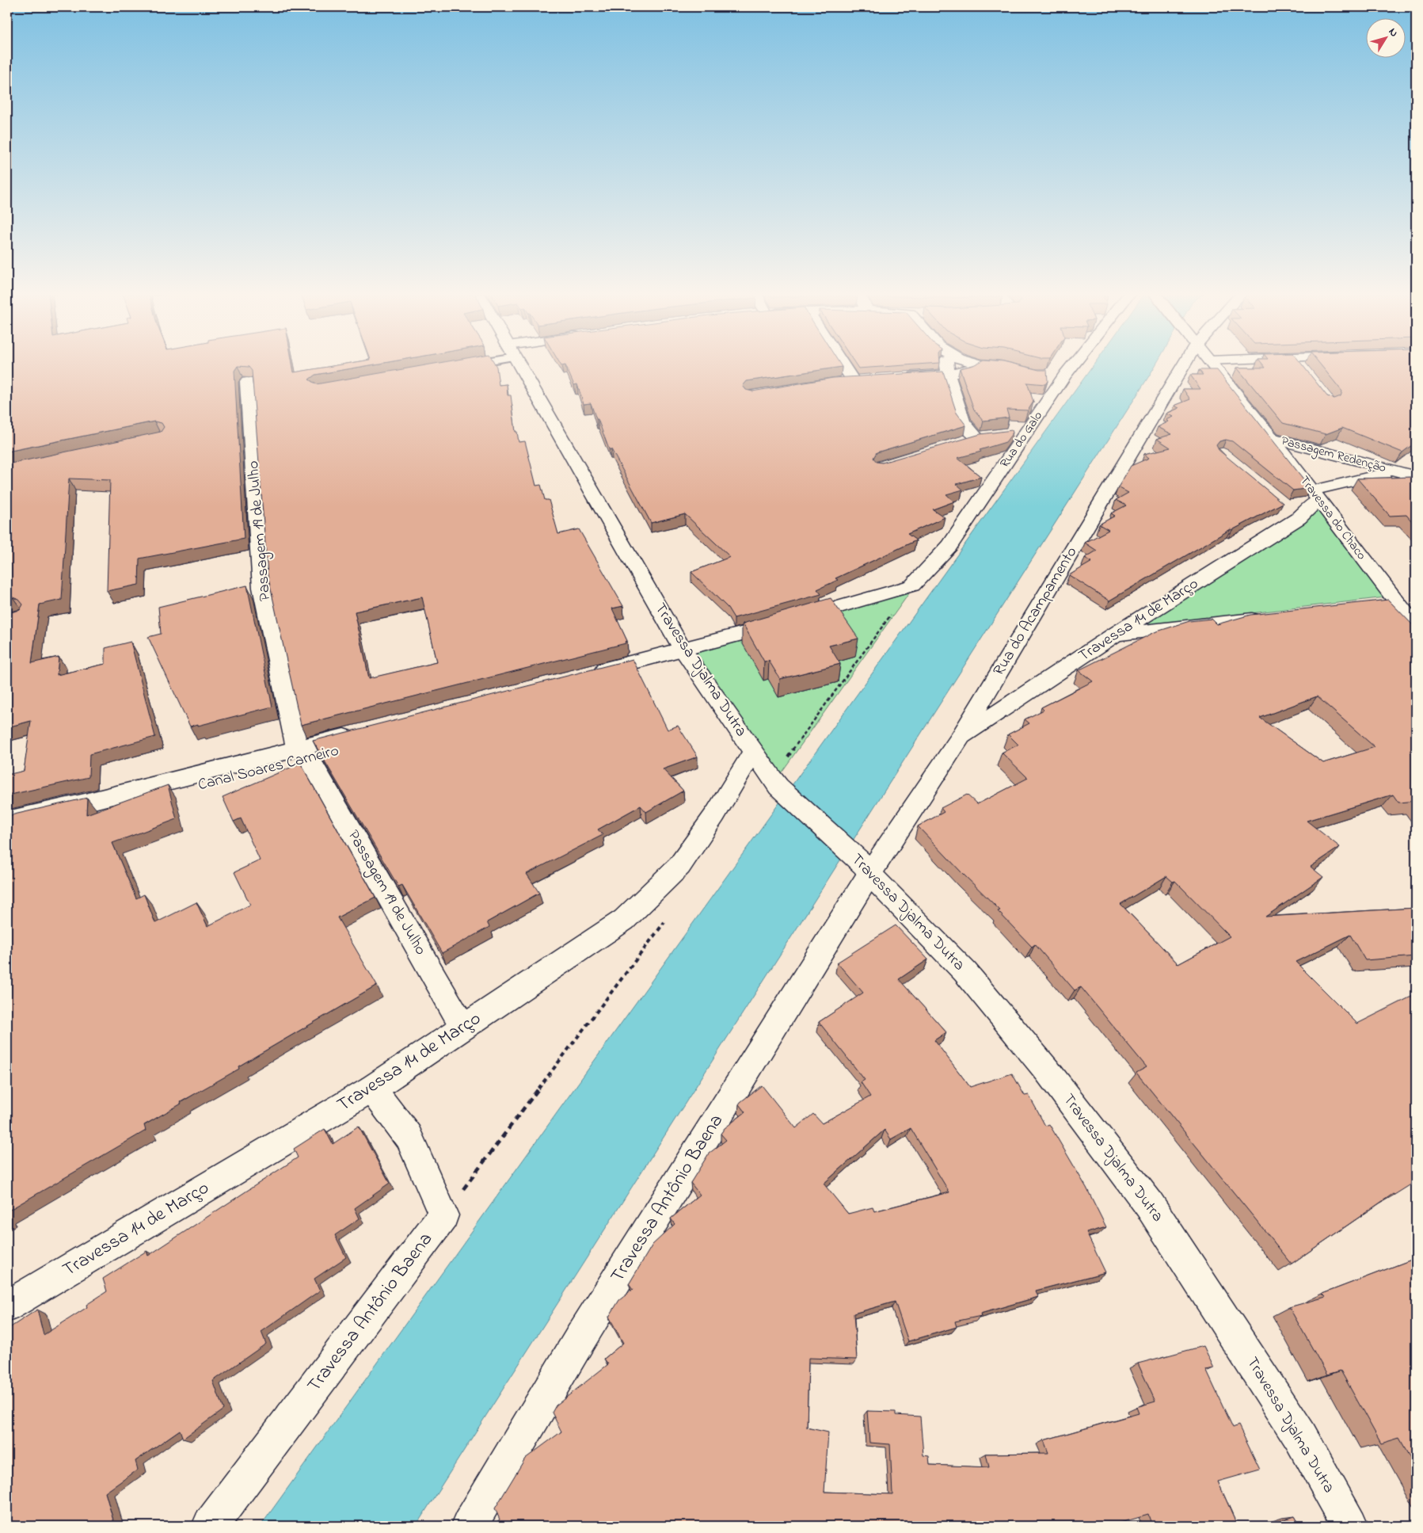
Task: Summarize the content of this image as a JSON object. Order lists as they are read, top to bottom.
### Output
{
  "streets": {
    "street": [
      "Rua do Galo",
      "Passagem Redenção",
      "Travessa do Chaco",
      "Passagem 19 de Julho",
      "Rua do Acampamento",
      "Travessa 14 de Março",
      "Travessa Djalma Dutra",
      "Canal Soares Carneiro",
      "Travessa Antônio Baena"
    ]
  },
  "crossings": [
    ["Rua do Galo", "Travessa Djalma Dutra"],
    ["Passagem Redenção", "Travessa do Chaco"],
    ["Passagem Redenção", "Travessa 14 de Março"],
    ["Travessa do Chaco", "Travessa 14 de Março"],
    ["Passagem 19 de Julho", "Travessa 14 de Março"],
    ["Passagem 19 de Julho", "Canal Soares Carneiro"],
    ["Rua do Acampamento", "Travessa 14 de Março"],
    ["Rua do Acampamento", "Travessa Djalma Dutra"],
    ["Rua do Acampamento", "Travessa Antônio Baena"],
    ["Travessa 14 de Março", "Travessa Djalma Dutra"],
    ["Travessa 14 de Março", "Travessa Antônio Baena"],
    ["Travessa Djalma Dutra", "Travessa Antônio Baena"]
  ],
  "north": "top right"
}
